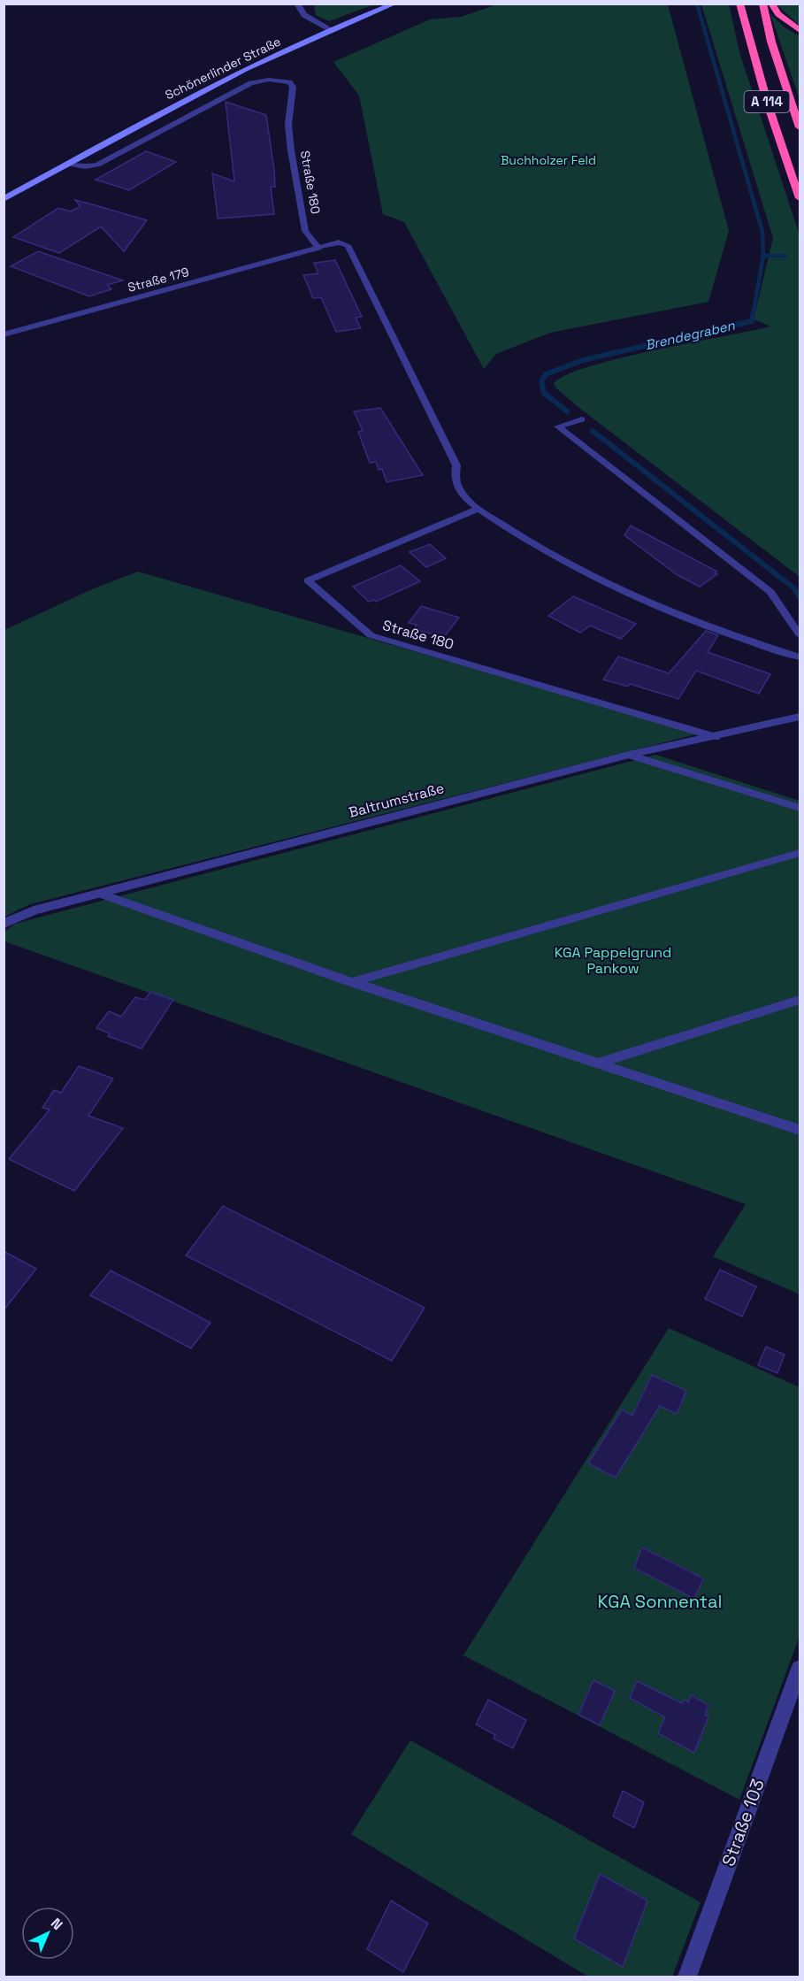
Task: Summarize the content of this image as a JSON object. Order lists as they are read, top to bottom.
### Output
{
  "streets": {
    "highway": ["A 114"],
    "main road": ["Schönerlinder Straße"],
    "street": ["Straße 179", "Baltrumstraße", "Straße 103"],
    "lane": ["Straße 180"]
  },
  "crossings": [
    ["Schönerlinder Straße", "Straße 180"],
    ["Straße 180", "Straße 179"],
    ["Straße 180", "Baltrumstraße"]
  ],
  "water": ["Brendegraben"],
  "parks": ["Buchholzer Feld", "KGA Pappelgrund Pankow", "KGA Sonnental"],
  "north": "top right"
}
